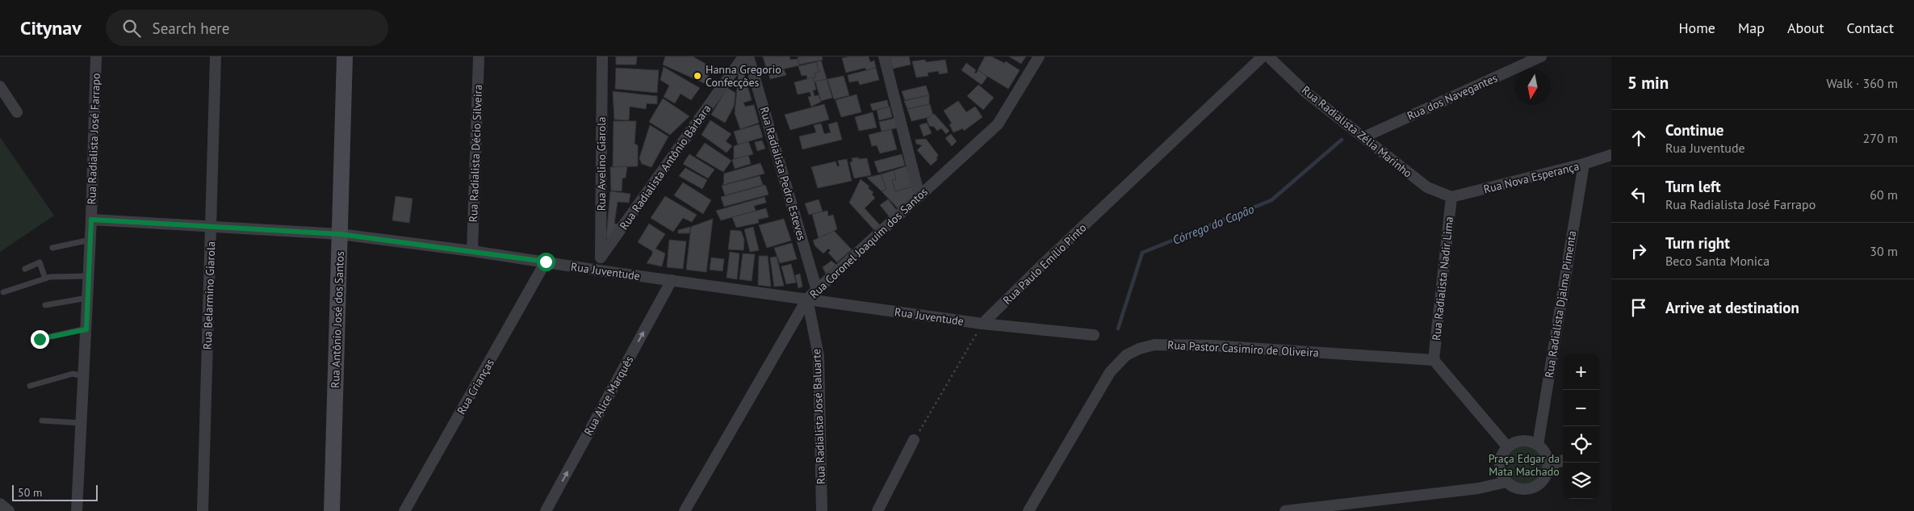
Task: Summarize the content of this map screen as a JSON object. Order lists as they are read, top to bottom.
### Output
{
  "streets": {
    "street": [
      "Rua dos Navegantes",
      "Rua Radialista Zélia Marinho",
      "Rua Radialista José Farrapo",
      "Rua Radialista Décio Silveira",
      "Rua Avelino Giarola",
      "Rua Radialista Antônio Bárbara",
      "Rua Radialista Pedro Esteves",
      "Rua Nova Esperança",
      "Rua Coronel Joaquim dos Santos",
      "Rua Paulo Emílio Pinto",
      "Rua Juventude",
      "Rua Radialista Nadir Lima",
      "Rua Belarmino Giarola",
      "Rua Radialista Djalma Pimenta",
      "Rua Antônio José dos Santos",
      "Rua Pastor Casimiro de Oliveira",
      "Rua Crianças",
      "Rua Alice Marquês",
      "Rua Radialista José Baluarte"
    ]
  },
  "crossings": [
    ["Rua dos Navegantes", "Rua Radialista Zélia Marinho"],
    ["Rua Radialista Zélia Marinho", "Rua Nova Esperança"],
    ["Rua Radialista Zélia Marinho", "Rua Radialista Nadir Lima"],
    ["Rua Radialista José Farrapo", "Rua Juventude"],
    ["Rua Radialista Décio Silveira", "Rua Juventude"],
    ["Rua Avelino Giarola", "Rua Radialista Antônio Bárbara"],
    ["Rua Avelino Giarola", "Rua Juventude"],
    ["Rua Radialista Pedro Esteves", "Rua Coronel Joaquim dos Santos"],
    ["Rua Nova Esperança", "Rua Radialista Nadir Lima"],
    ["Rua Nova Esperança", "Rua Radialista Djalma Pimenta"],
    ["Rua Coronel Joaquim dos Santos", "Rua Juventude"],
    ["Rua Coronel Joaquim dos Santos", "Rua Radialista José Baluarte"],
    ["Rua Paulo Emílio Pinto", "Rua Juventude"],
    ["Rua Juventude", "Rua Belarmino Giarola"],
    ["Rua Juventude", "Rua Antônio José dos Santos"],
    ["Rua Juventude", "Rua Crianças"],
    ["Rua Juventude", "Rua Alice Marquês"],
    ["Rua Juventude", "Rua Radialista José Baluarte"],
    ["Rua Radialista Nadir Lima", "Rua Pastor Casimiro de Oliveira"]
  ],
  "one_way": ["Rua Alice Marquês"],
  "water": ["Córrego do Capão"],
  "parks": ["Praça Edgar da Mata Machado"],
  "places": ["Hanna Gregorio Confecções"],
  "scale_bar": "50 m",
  "north": "bottom",
  "page": {
    "header": "Citynav",
    "search": "Search here",
    "nav": [
      "Home",
      "Map",
      "About",
      "Contact"
    ],
    "heading": ["5 min", "Walk · 360 m"],
    "list": [
      ["Continue", "Rua Juventude", "270 m"],
      ["Turn left", "Rua Radialista José Farrapo", "60 m"],
      ["Turn right", "Beco Santa Monica", "30 m"],
      "Arrive at destination"
    ],
    "map_buttons": ["+", "−"],
    "scale": "50 m"
  }
}
